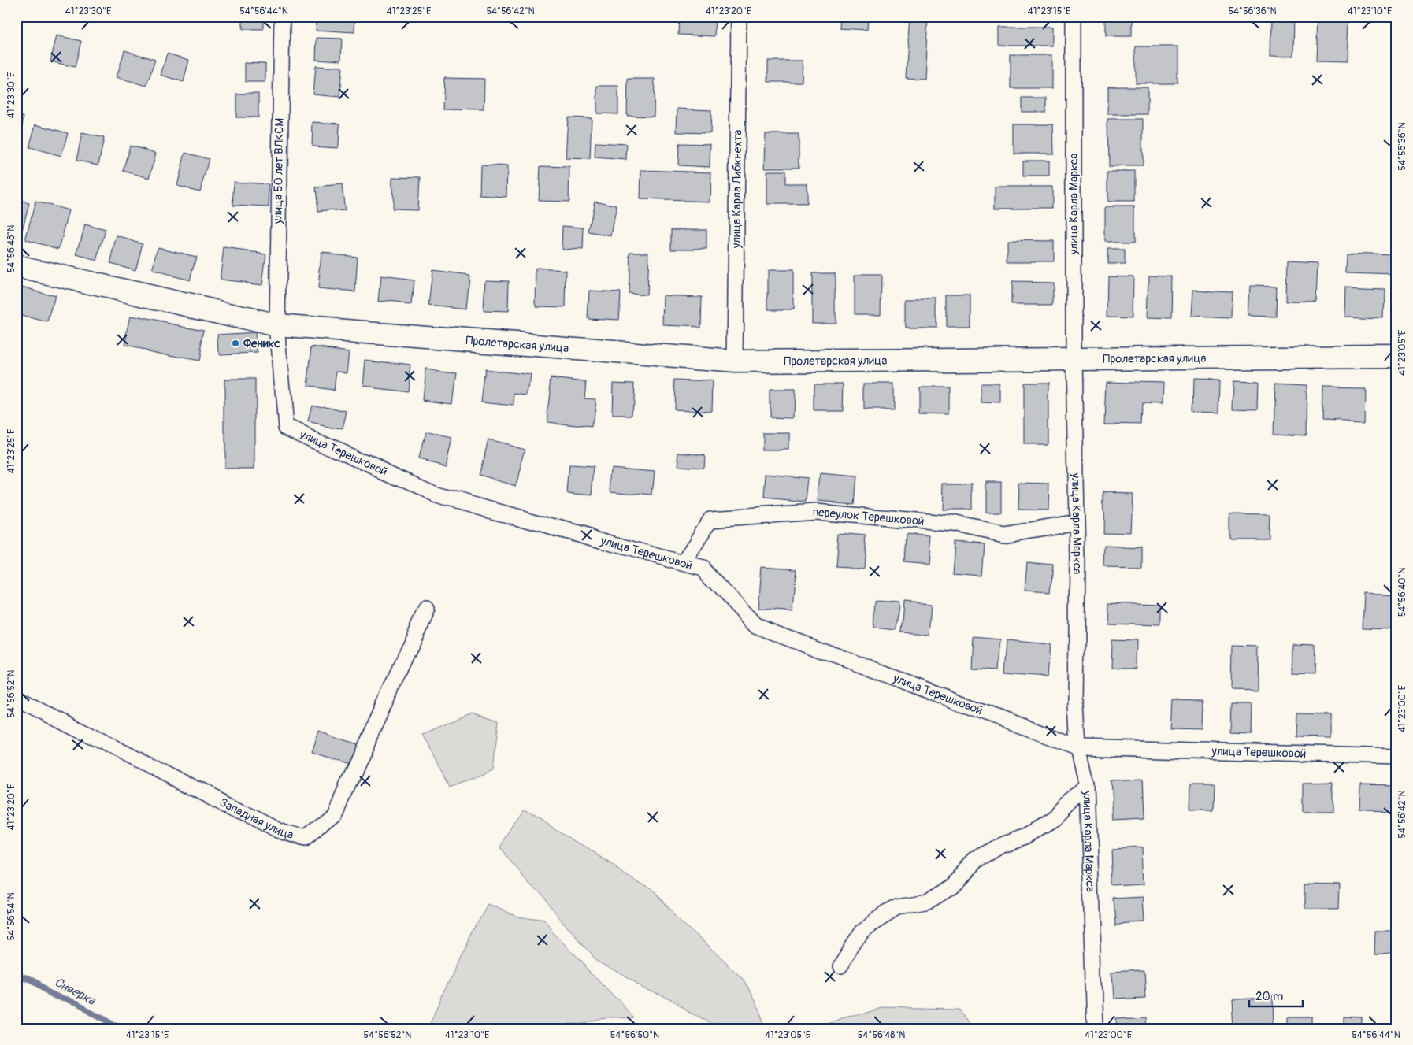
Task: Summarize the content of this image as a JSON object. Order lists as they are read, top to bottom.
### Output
{
  "streets": {
    "main road": ["Пролетарская улица"],
    "street": [
      "улица 50 лет ВЛКСМ",
      "улица Карла Либкнехта",
      "улица Карла Маркса",
      "улица Терешковой",
      "переулок Терешковой",
      "Западная улица"
    ]
  },
  "crossings": [
    ["улица 50 лет ВЛКСМ", "Пролетарская улица"],
    ["улица 50 лет ВЛКСМ", "улица Терешковой"],
    ["улица Карла Либкнехта", "Пролетарская улица"],
    ["улица Карла Маркса", "Пролетарская улица"],
    ["улица Карла Маркса", "улица Терешковой"],
    ["улица Карла Маркса", "переулок Терешковой"],
    ["Пролетарская улица", "улица Терешковой"],
    ["улица Терешковой", "переулок Терешковой"]
  ],
  "water": ["Сиверка"],
  "places": ["Феникс"],
  "scale_bar": "20 m",
  "coordinates": [
    "41°23'30\"E",
    "54°56'44\"N",
    "41°23'25\"E",
    "54°56'42\"N",
    "41°23'20\"E",
    "41°23'15\"E",
    "54°56'36\"N",
    "41°23'10\"E",
    "54°56'48\"N",
    "41°23'05\"E",
    "54°56'40\"N",
    "54°56'52\"N",
    "41°23'00\"E",
    "54°56'54\"N",
    "54°56'50\"N"
  ]
}
